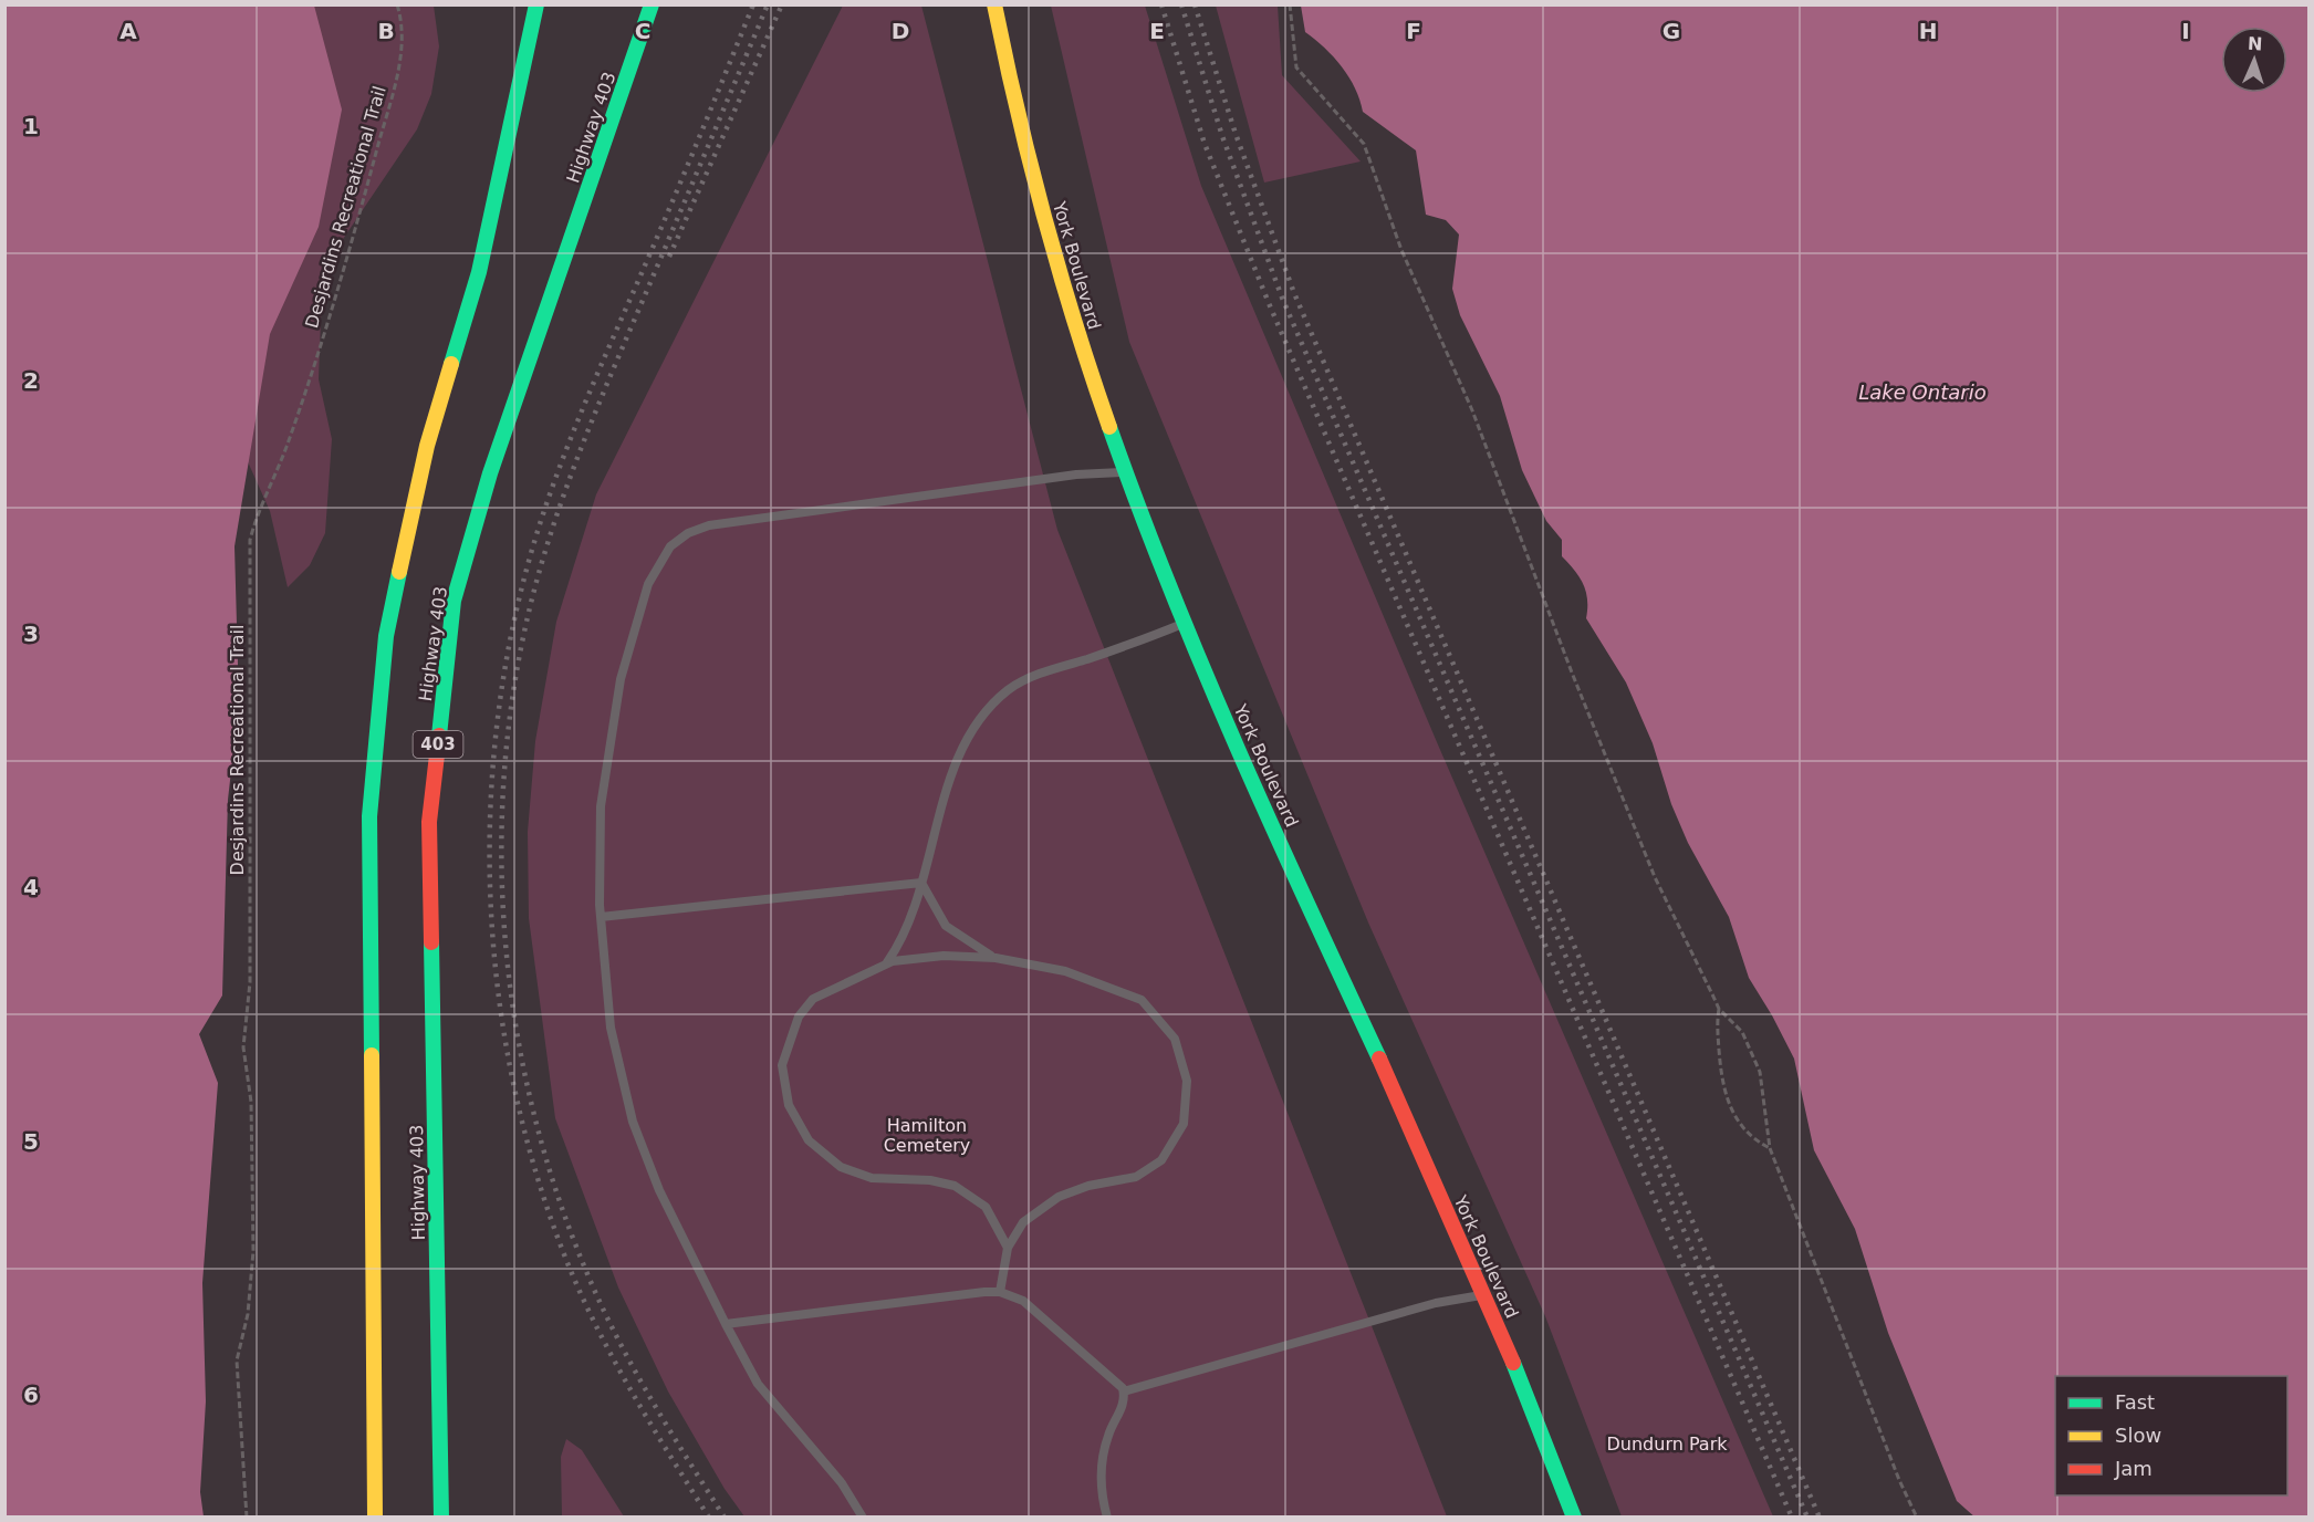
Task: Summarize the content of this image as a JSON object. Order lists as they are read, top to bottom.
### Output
{
  "streets": {
    "main road": ["Highway 403", "York Boulevard", "403"],
    "path": ["Desjardins Recreational Trail"]
  },
  "water": ["Lake Ontario"],
  "parks": ["Hamilton Cemetery", "Dundurn Park"],
  "legend": ["Fast", "Slow", "Jam"],
  "north": "top",
  "grid": {
    "columns": [
      "A",
      "B",
      "C",
      "D",
      "E",
      "F",
      "G",
      "H",
      "I"
    ],
    "rows": [
      "1",
      "2",
      "3",
      "4",
      "5",
      "6"
    ]
  }
}
